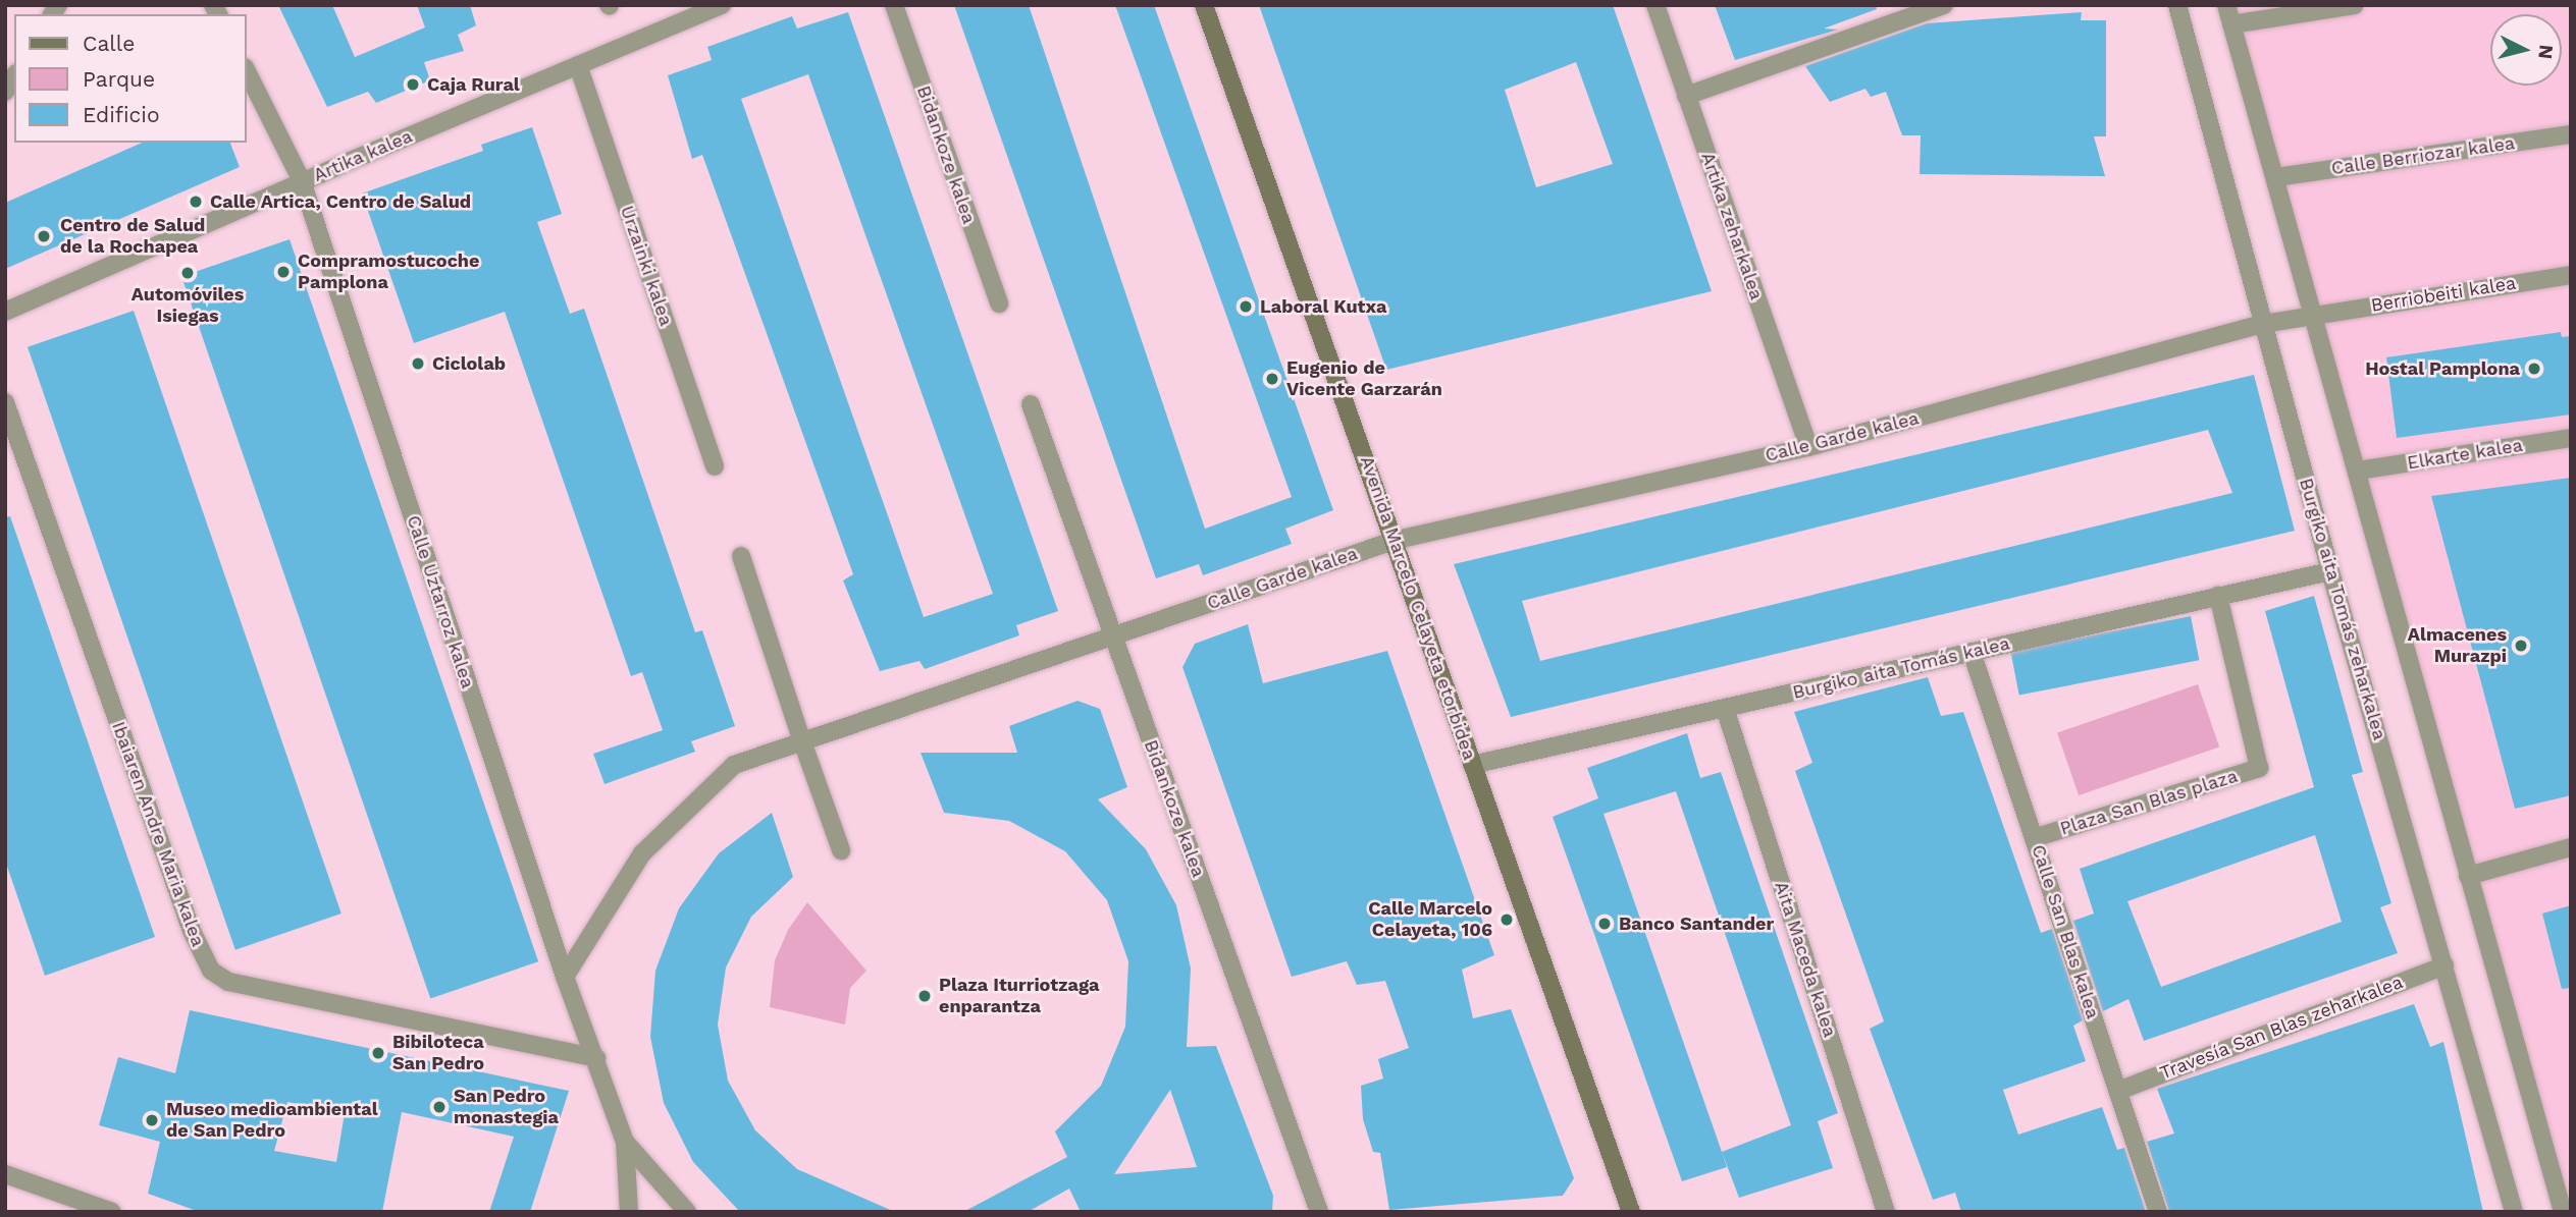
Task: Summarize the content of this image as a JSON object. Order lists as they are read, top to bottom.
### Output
{
  "streets": {
    "main road": ["Avenida Marcelo Celayeta etorbidea"],
    "street": [
      "Bidankoze kalea",
      "Artika kalea",
      "Calle Berriozar kalea",
      "Artika zeharkalea",
      "Urzainki kalea",
      "Berriobeiti kalea",
      "Calle Garde kalea",
      "Elkarte kalea",
      "Calle Uztarroz kalea",
      "Burgiko aita Tomás zeharkalea",
      "Burgiko aita Tomás kalea",
      "Plaza San Blas plaza",
      "Ibaiaren Andre Maria kalea",
      "Calle San Blas kalea",
      "Aita Maceda kalea",
      "Travesía San Blas zeharkalea"
    ]
  },
  "crossings": [
    ["Bidankoze kalea", "Calle Garde kalea"],
    ["Artika kalea", "Urzainki kalea"],
    ["Artika kalea", "Calle Uztarroz kalea"],
    ["Artika zeharkalea", "Calle Garde kalea"],
    ["Berriobeiti kalea", "Calle Garde kalea"],
    ["Calle Garde kalea", "Calle Uztarroz kalea"],
    ["Calle Garde kalea", "Avenida Marcelo Celayeta etorbidea"],
    ["Calle Garde kalea", "Burgiko aita Tomás zeharkalea"],
    ["Calle Uztarroz kalea", "Ibaiaren Andre Maria kalea"],
    ["Avenida Marcelo Celayeta etorbidea", "Burgiko aita Tomás kalea"],
    ["Burgiko aita Tomás zeharkalea", "Burgiko aita Tomás kalea"],
    ["Burgiko aita Tomás zeharkalea", "Travesía San Blas zeharkalea"],
    ["Burgiko aita Tomás kalea", "Plaza San Blas plaza"],
    ["Burgiko aita Tomás kalea", "Calle San Blas kalea"],
    ["Burgiko aita Tomás kalea", "Aita Maceda kalea"],
    ["Plaza San Blas plaza", "Calle San Blas kalea"],
    ["Calle San Blas kalea", "Travesía San Blas zeharkalea"]
  ],
  "places": [
    "Caja Rural",
    "Calle Artica, Centro de Salud",
    "Centro de Salud de la Rochapea",
    "Compramostucoche Pamplona",
    "Automóviles Isiegas",
    "Laboral Kutxa",
    "Ciclolab",
    "Hostal Pamplona",
    "Eugenio de Vicente Garzarán",
    "Almacenes Murazpi",
    "Calle Marcelo Celayeta, 106",
    "Banco Santander",
    "Plaza Iturriotzaga enparantza",
    "Bibiloteca San Pedro",
    "San Pedro monastegia",
    "Museo medioambiental de San Pedro"
  ],
  "legend": ["Calle", "Parque", "Edificio"],
  "north": "right"
}
